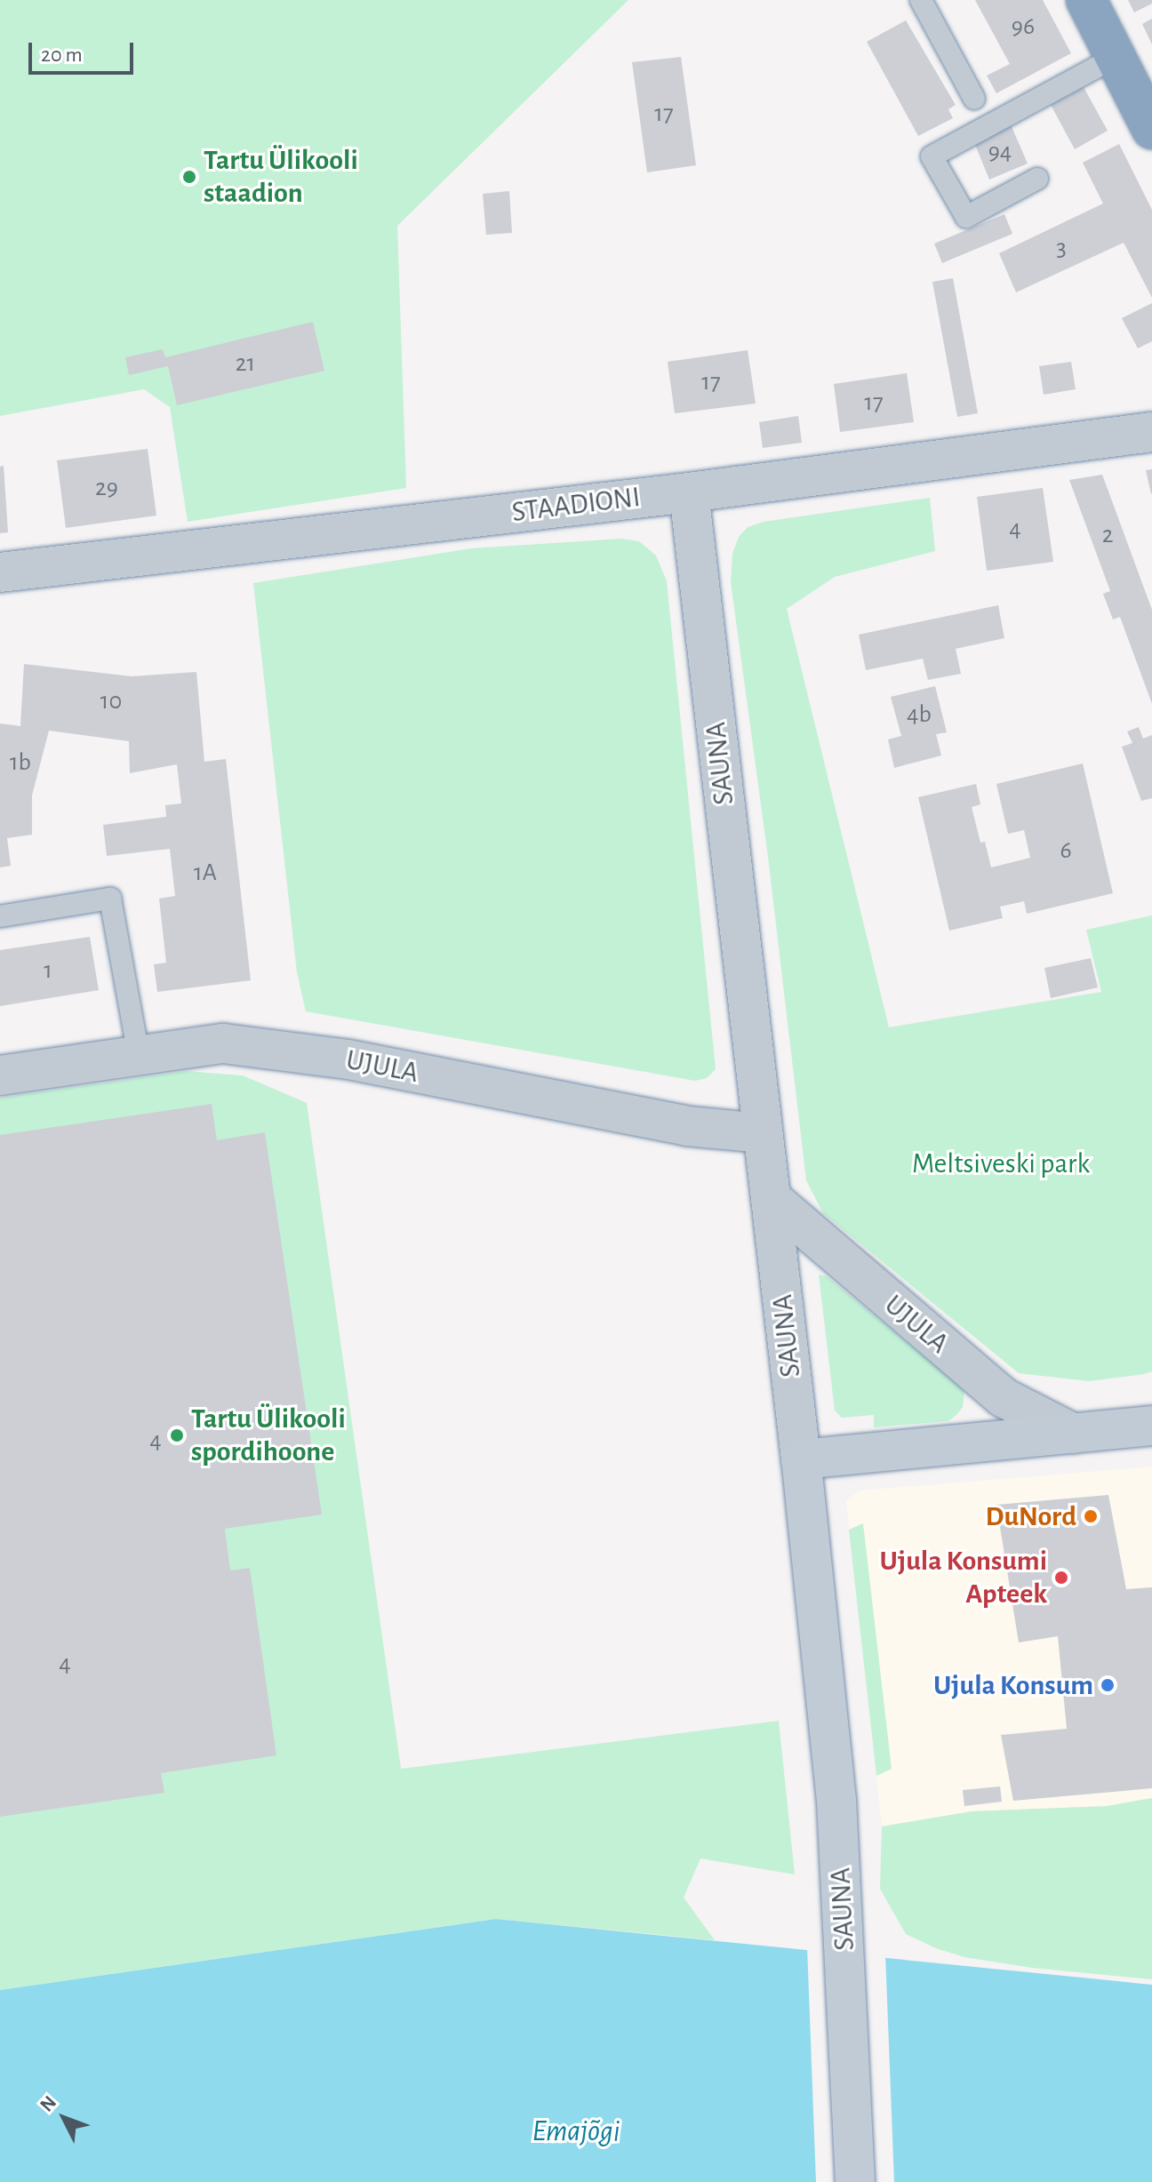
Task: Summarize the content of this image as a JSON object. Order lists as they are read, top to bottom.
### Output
{
  "streets": {
    "street": ["STAADIONI", "SAUNA", "UJULA"]
  },
  "crossings": [
    ["STAADIONI", "SAUNA"],
    ["SAUNA", "UJULA"]
  ],
  "water": ["Emajõgi"],
  "parks": ["Meltsiveski park"],
  "places": [
    "Tartu Ülikooli staadion",
    "Tartu Ülikooli spordihoone",
    "DuNord",
    "Ujula Konsumi Apteek",
    "Ujula Konsum"
  ],
  "house_numbers": [
    "96",
    "17",
    "94",
    "3",
    "21",
    "17",
    "17",
    "29",
    "4",
    "2",
    "10",
    "4b",
    "1b",
    "6",
    "1A",
    "1",
    "4",
    "4"
  ],
  "scale_bar": "20 m",
  "north": "top left"
}
